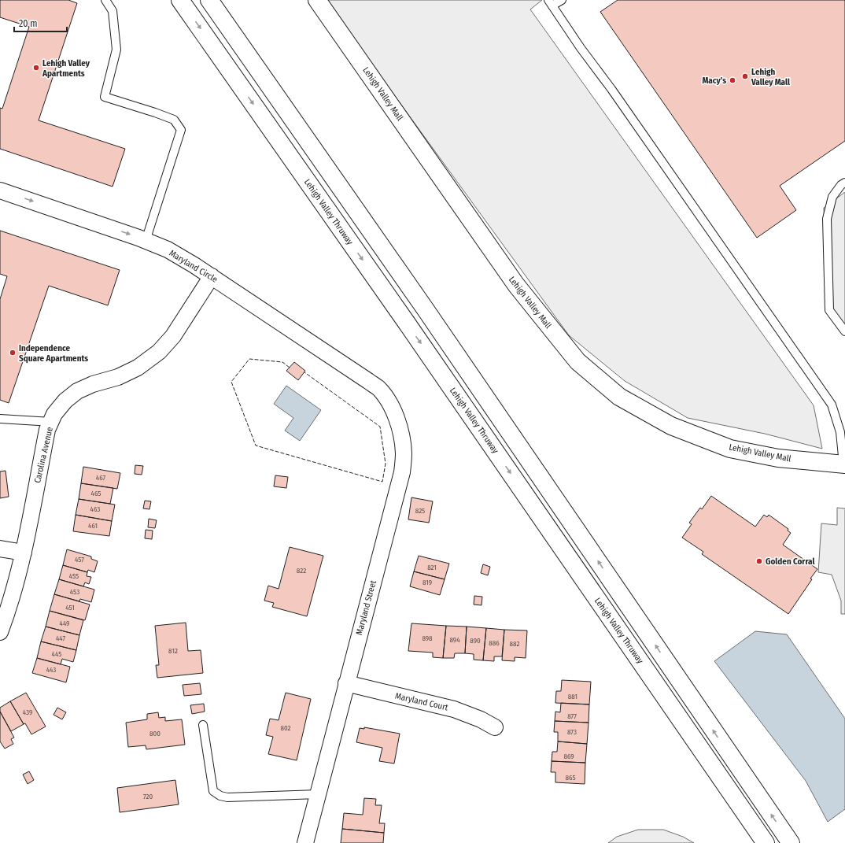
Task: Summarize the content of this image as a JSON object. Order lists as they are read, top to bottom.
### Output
{
  "streets": {
    "main road": ["Lehigh Valley Mall", "Lehigh Valley Thruway"],
    "street": [
      "Maryland Circle",
      "Carolina Avenue",
      "Maryland Street",
      "Maryland Court"
    ]
  },
  "crossings": [
    ["Maryland Circle", "Carolina Avenue"],
    ["Maryland Circle", "Maryland Street"],
    ["Maryland Street", "Maryland Court"]
  ],
  "one_way": ["Maryland Circle"],
  "places": [
    "Lehigh Valley Apartments",
    "Lehigh Valley Mall",
    "Macy's",
    "Independence Square Apartments",
    "Golden Corral"
  ],
  "house_numbers": [
    "467",
    "465",
    "463",
    "825",
    "461",
    "457",
    "821",
    "822",
    "455",
    "819",
    "453",
    "451",
    "449",
    "447",
    "898",
    "894",
    "890",
    "886",
    "882",
    "812",
    "445",
    "443",
    "881",
    "439",
    "877",
    "802",
    "873",
    "800",
    "869",
    "865",
    "720"
  ],
  "scale_bar": "20 m"
}
